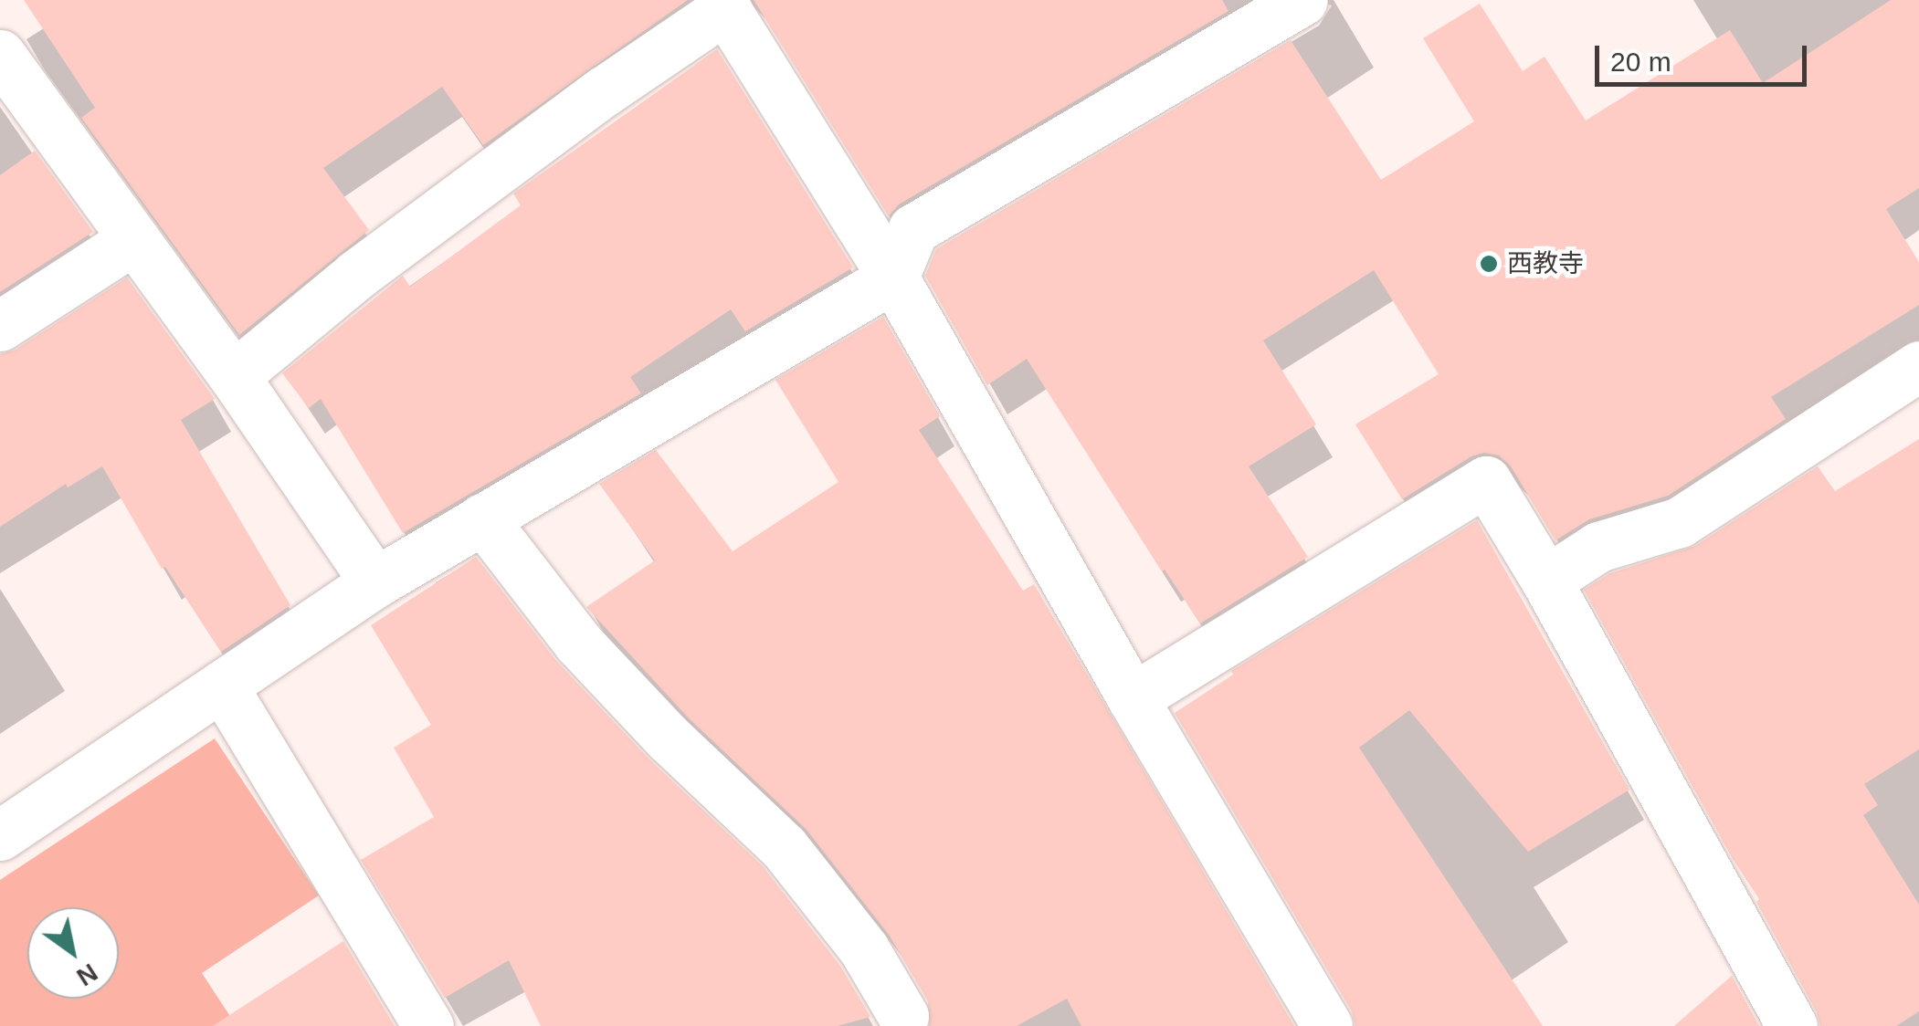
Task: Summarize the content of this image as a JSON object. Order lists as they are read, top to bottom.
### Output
{
  "places": ["西教寺"],
  "scale_bar": "20 m",
  "north": "bottom right"
}
